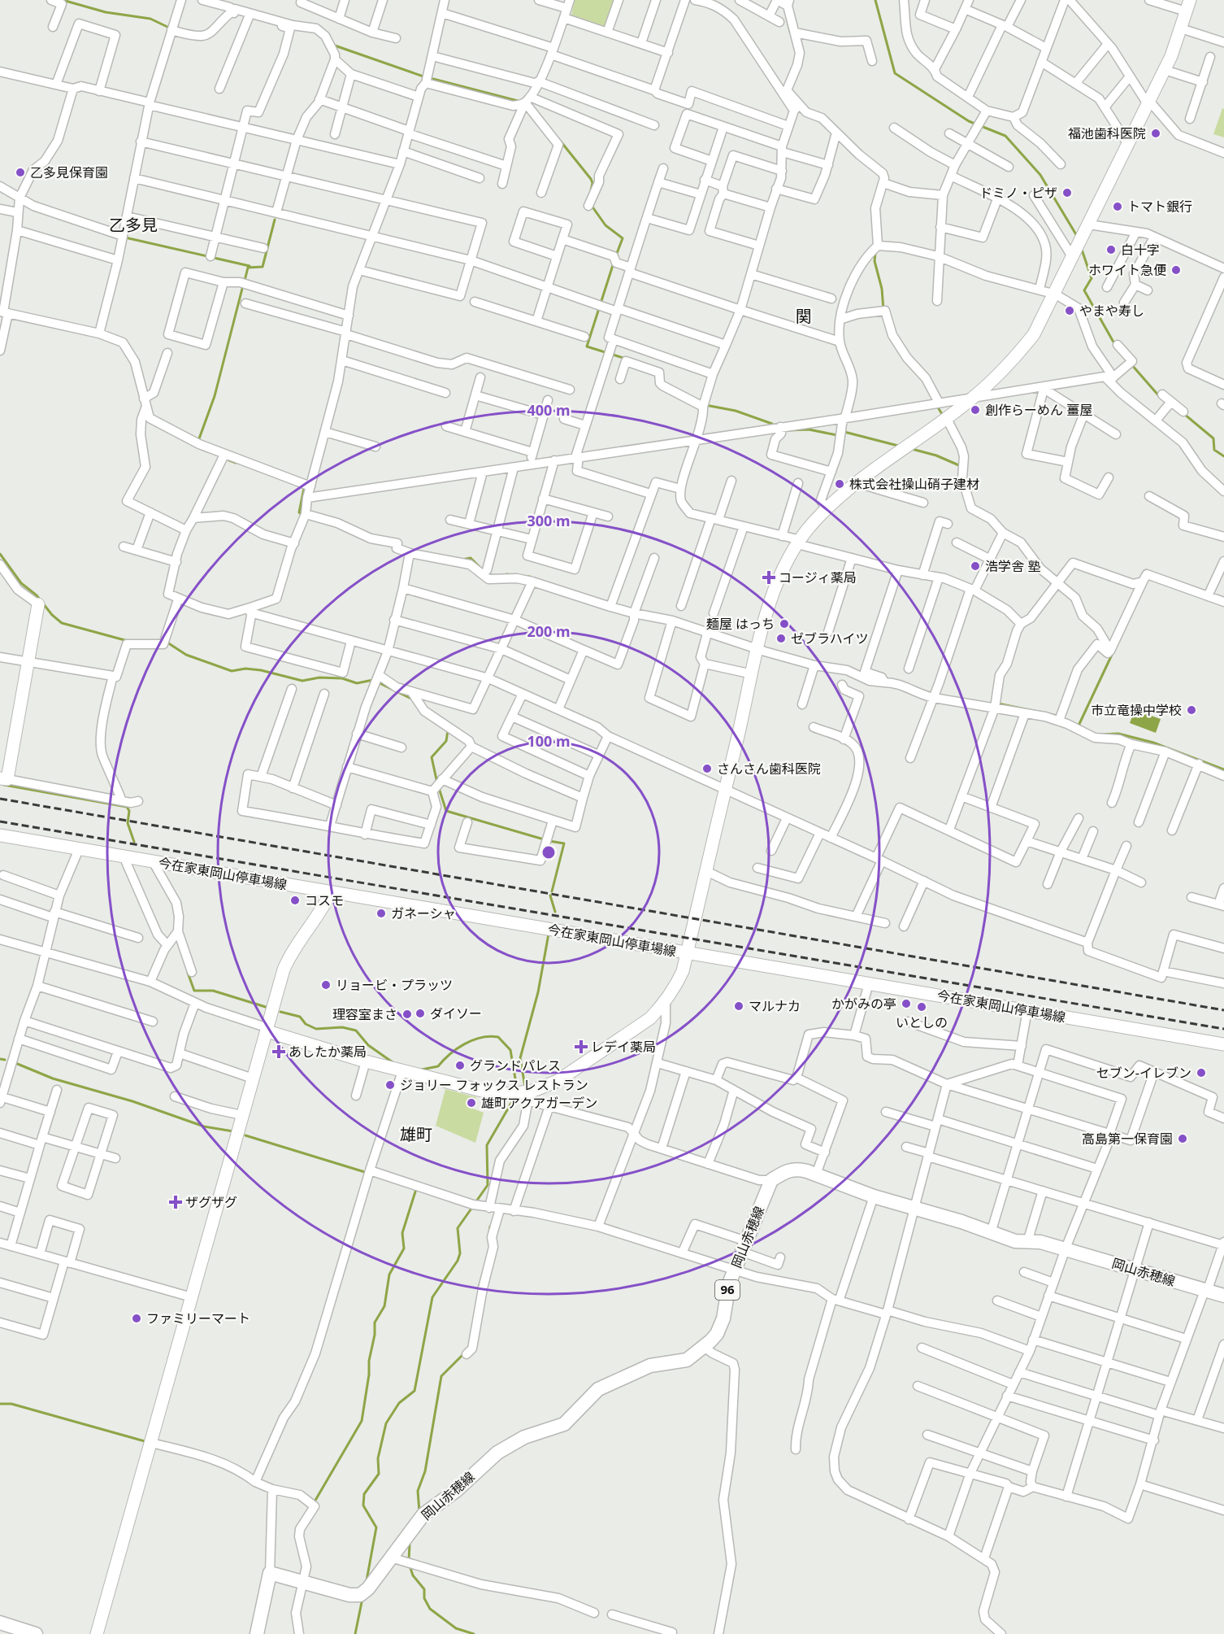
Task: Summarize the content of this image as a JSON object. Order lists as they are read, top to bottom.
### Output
{
  "streets": {
    "main road": ["岡山赤穂線", "96"],
    "street": ["今在家東岡山停車場線"]
  },
  "districts": ["乙多見", "関", "雄町"],
  "places": {
    "other": [
      "福池歯科医院",
      "乙多見保育園",
      "ドミノ・ピザ",
      "トマト銀行",
      "白十字",
      "ホワイト急便",
      "やまや寿し",
      "創作らーめん 薑屋",
      "株式会社操山硝子建材",
      "浩学舎 塾",
      "麺屋 はっち",
      "ゼブラハイツ",
      "市立竜操中学校",
      "さんさん歯科医院",
      "コスモ",
      "ガネーシャ",
      "リョービ・プラッツ",
      "かがみの亭",
      "マルナカ",
      "いとしの",
      "ダイソー",
      "理容室まさ",
      "グランドパレス",
      "セブン-イレブン",
      "ジョリー フォックス レストラン",
      "雄町アクアガーデン",
      "高島第一保育園",
      "ファミリーマート"
    ],
    "health": [
      "コージィ薬局",
      "レデイ薬局",
      "あしたか薬局",
      "ザグザグ"
    ]
  },
  "rings": [
    "400 m",
    "300 m",
    "200 m",
    "100 m"
  ]
}
